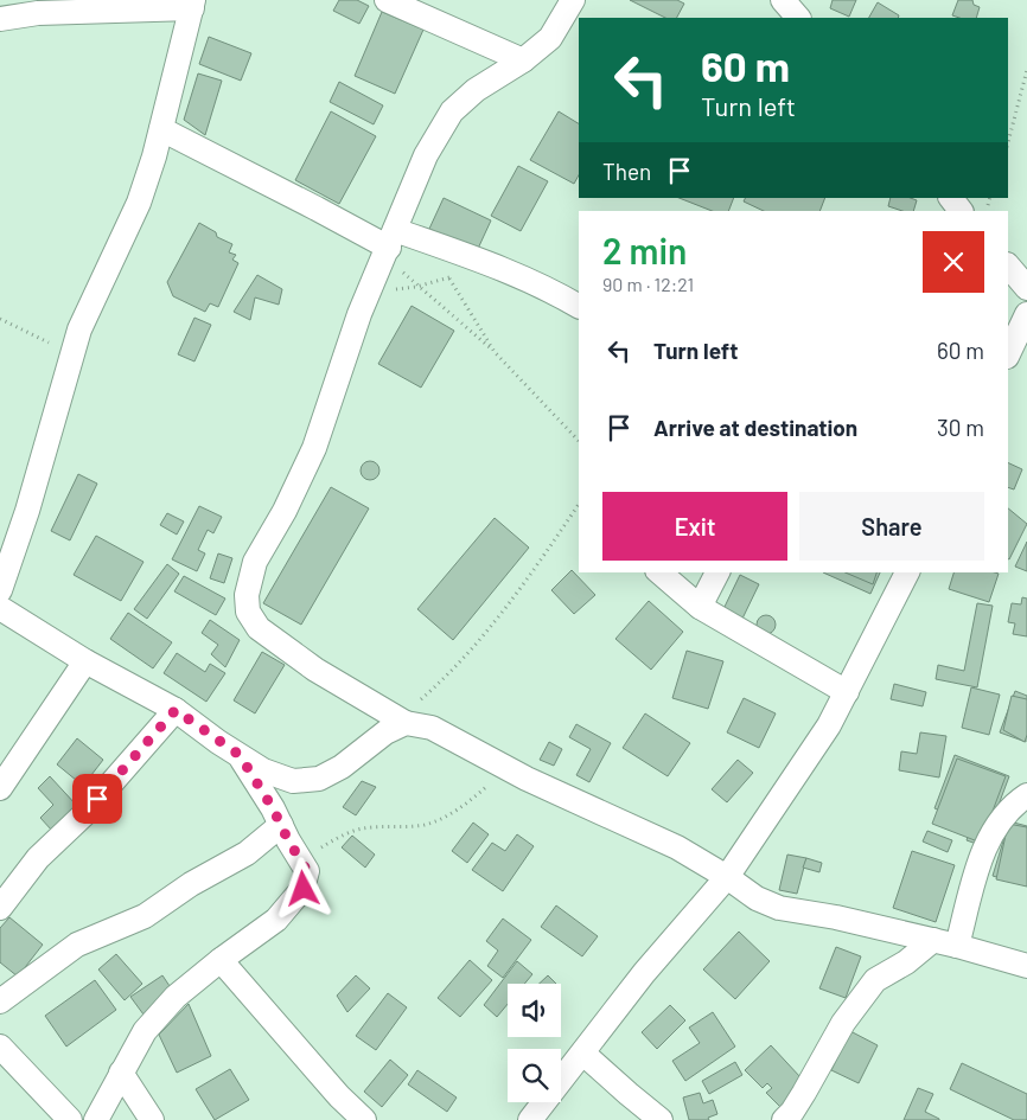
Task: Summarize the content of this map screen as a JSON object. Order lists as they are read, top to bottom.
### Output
{
  "page": {
    "turn": ["60 m", "Turn left"],
    "then": "Then",
    "heading": ["2 min", "90 m · 12:21"],
    "list": [
      {
        "name": "Turn left",
        "value": "60 m"
      },
      {
        "name": "Arrive at destination",
        "value": "30 m"
      }
    ],
    "buttons": ["Exit", "Share"]
  }
}
